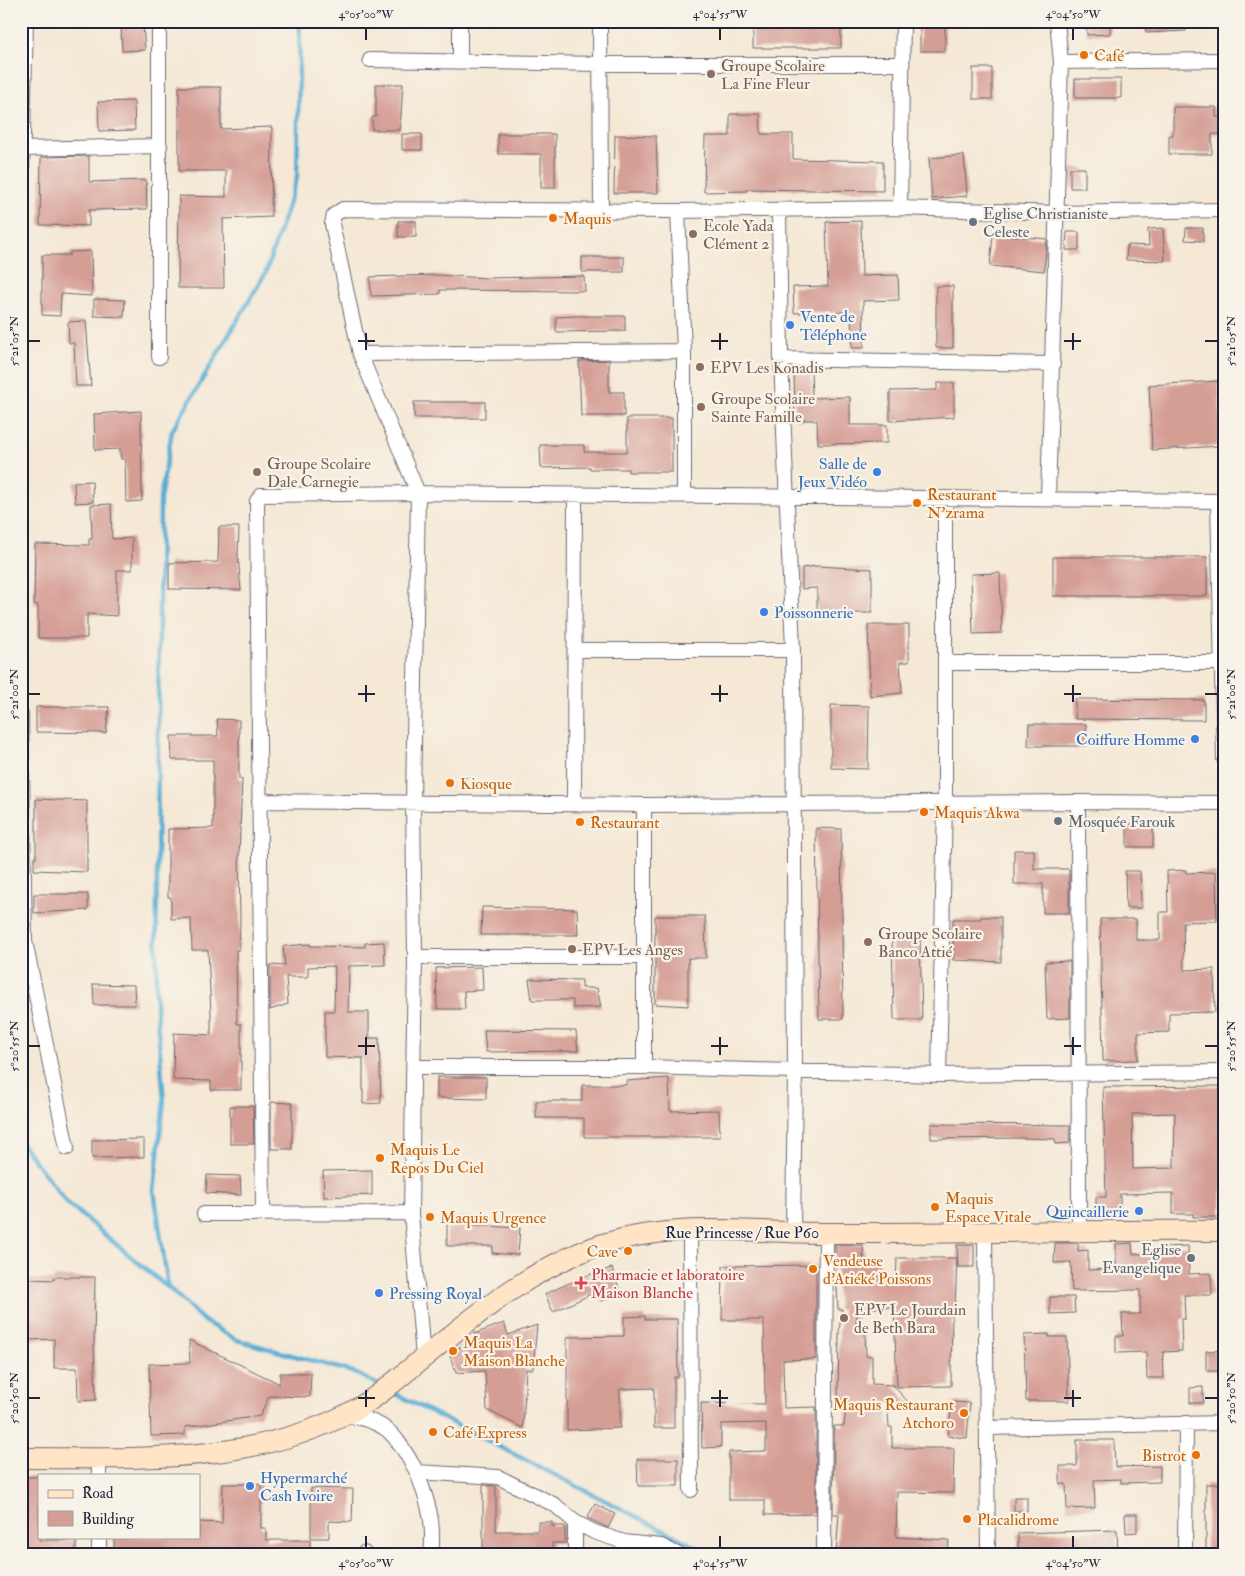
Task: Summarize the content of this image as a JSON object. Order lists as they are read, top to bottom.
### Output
{
  "streets": {
    "street": ["Rue Princesse / Rue P60"]
  },
  "places": {
    "other": [
      "Café",
      "Groupe Scolaire La Fine Fleur",
      "Maquis",
      "Eglise Christianiste Celeste",
      "Ecole Yada Clément 2",
      "Vente de Téléphone",
      "EPV Les Konadis",
      "Groupe Scolaire Sainte Famille",
      "Groupe Scolaire Dale Carnegie",
      "Salle de Jeux Vidéo",
      "Restaurant N'zrama",
      "Poissonnerie",
      "Coiffure Homme",
      "Kiosque",
      "Maquis Akwa",
      "Mosquée Farouk",
      "Restaurant",
      "Groupe Scolaire Banco Attié",
      "EPV Les Anges",
      "Maquis Le Repos Du Ciel",
      "Maquis Espace Vitale",
      "Quincaillerie",
      "Maquis Urgence",
      "Cave",
      "Eglise Evangelique",
      "Vendeuse d'Atiéké Poissons",
      "Pressing Royal",
      "EPV Le Jourdain de Beth Bara",
      "Maquis La Maison Blanche",
      "Maquis Restaurant Atchoro",
      "Café Express",
      "Bistrot",
      "Hypermarché Cash Ivoire",
      "Placalidrome"
    ],
    "health": ["Pharmacie et laboratoire Maison Blanche"]
  },
  "legend": ["Road", "Building"],
  "coordinates": [
    "4°05'00\"W",
    "4°04'55\"W",
    "4°04'50\"W",
    "5°21'05\"N",
    "5°21'00\"N",
    "5°20'55\"N",
    "5°20'50\"N"
  ]
}
